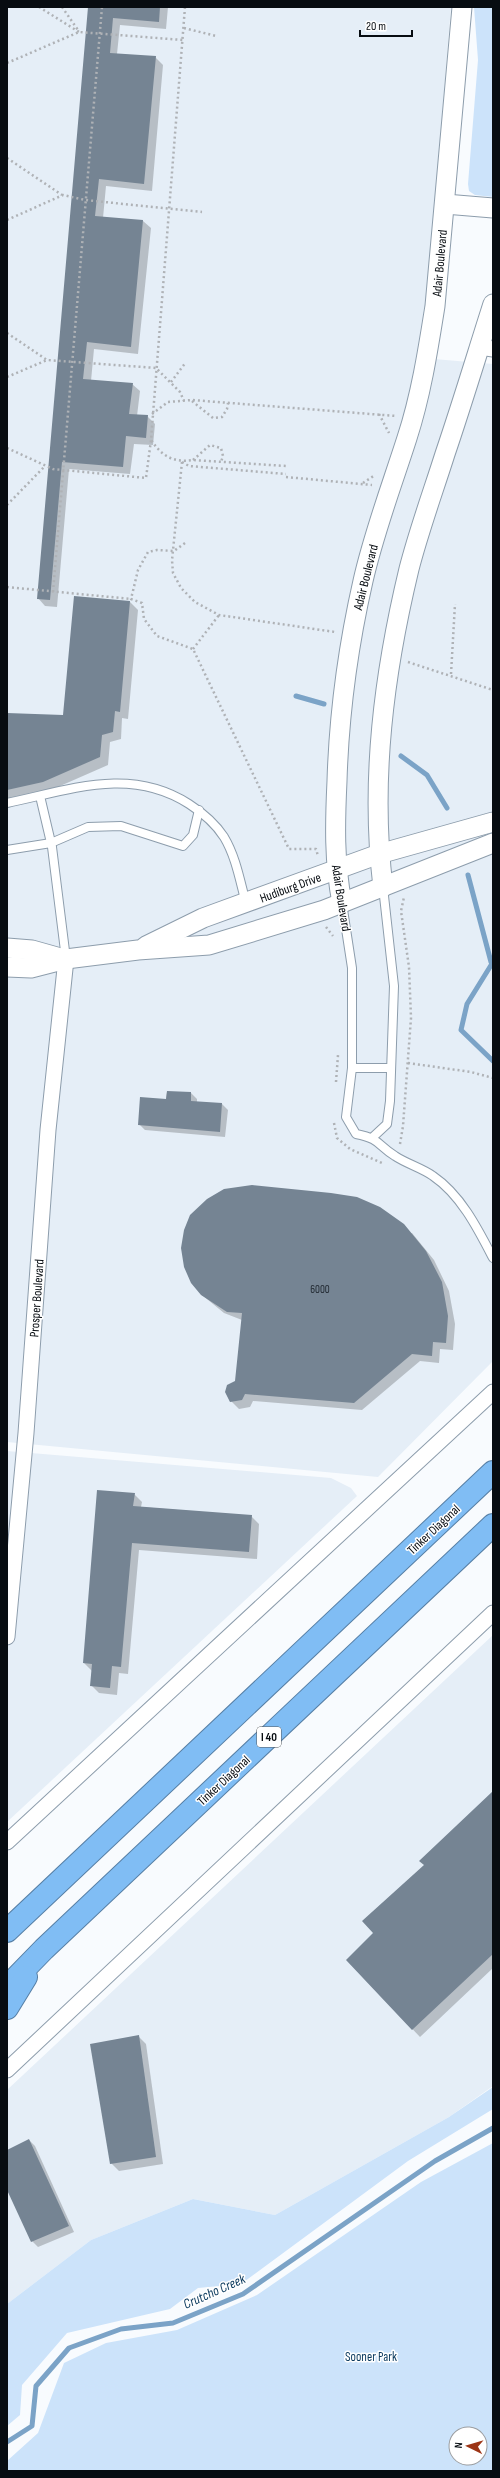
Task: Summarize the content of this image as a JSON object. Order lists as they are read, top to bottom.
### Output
{
  "streets": {
    "highway": ["Tinker Diagonal", "I 40"],
    "street": ["Adair Boulevard", "Hudiburg Drive", "Prosper Boulevard"]
  },
  "crossings": [
    ["Adair Boulevard", "Hudiburg Drive"],
    ["Hudiburg Drive", "Prosper Boulevard"]
  ],
  "water": ["Crutcho Creek"],
  "parks": ["Sooner Park"],
  "house_numbers": ["6000"],
  "scale_bar": "20 m",
  "north": "left"
}
